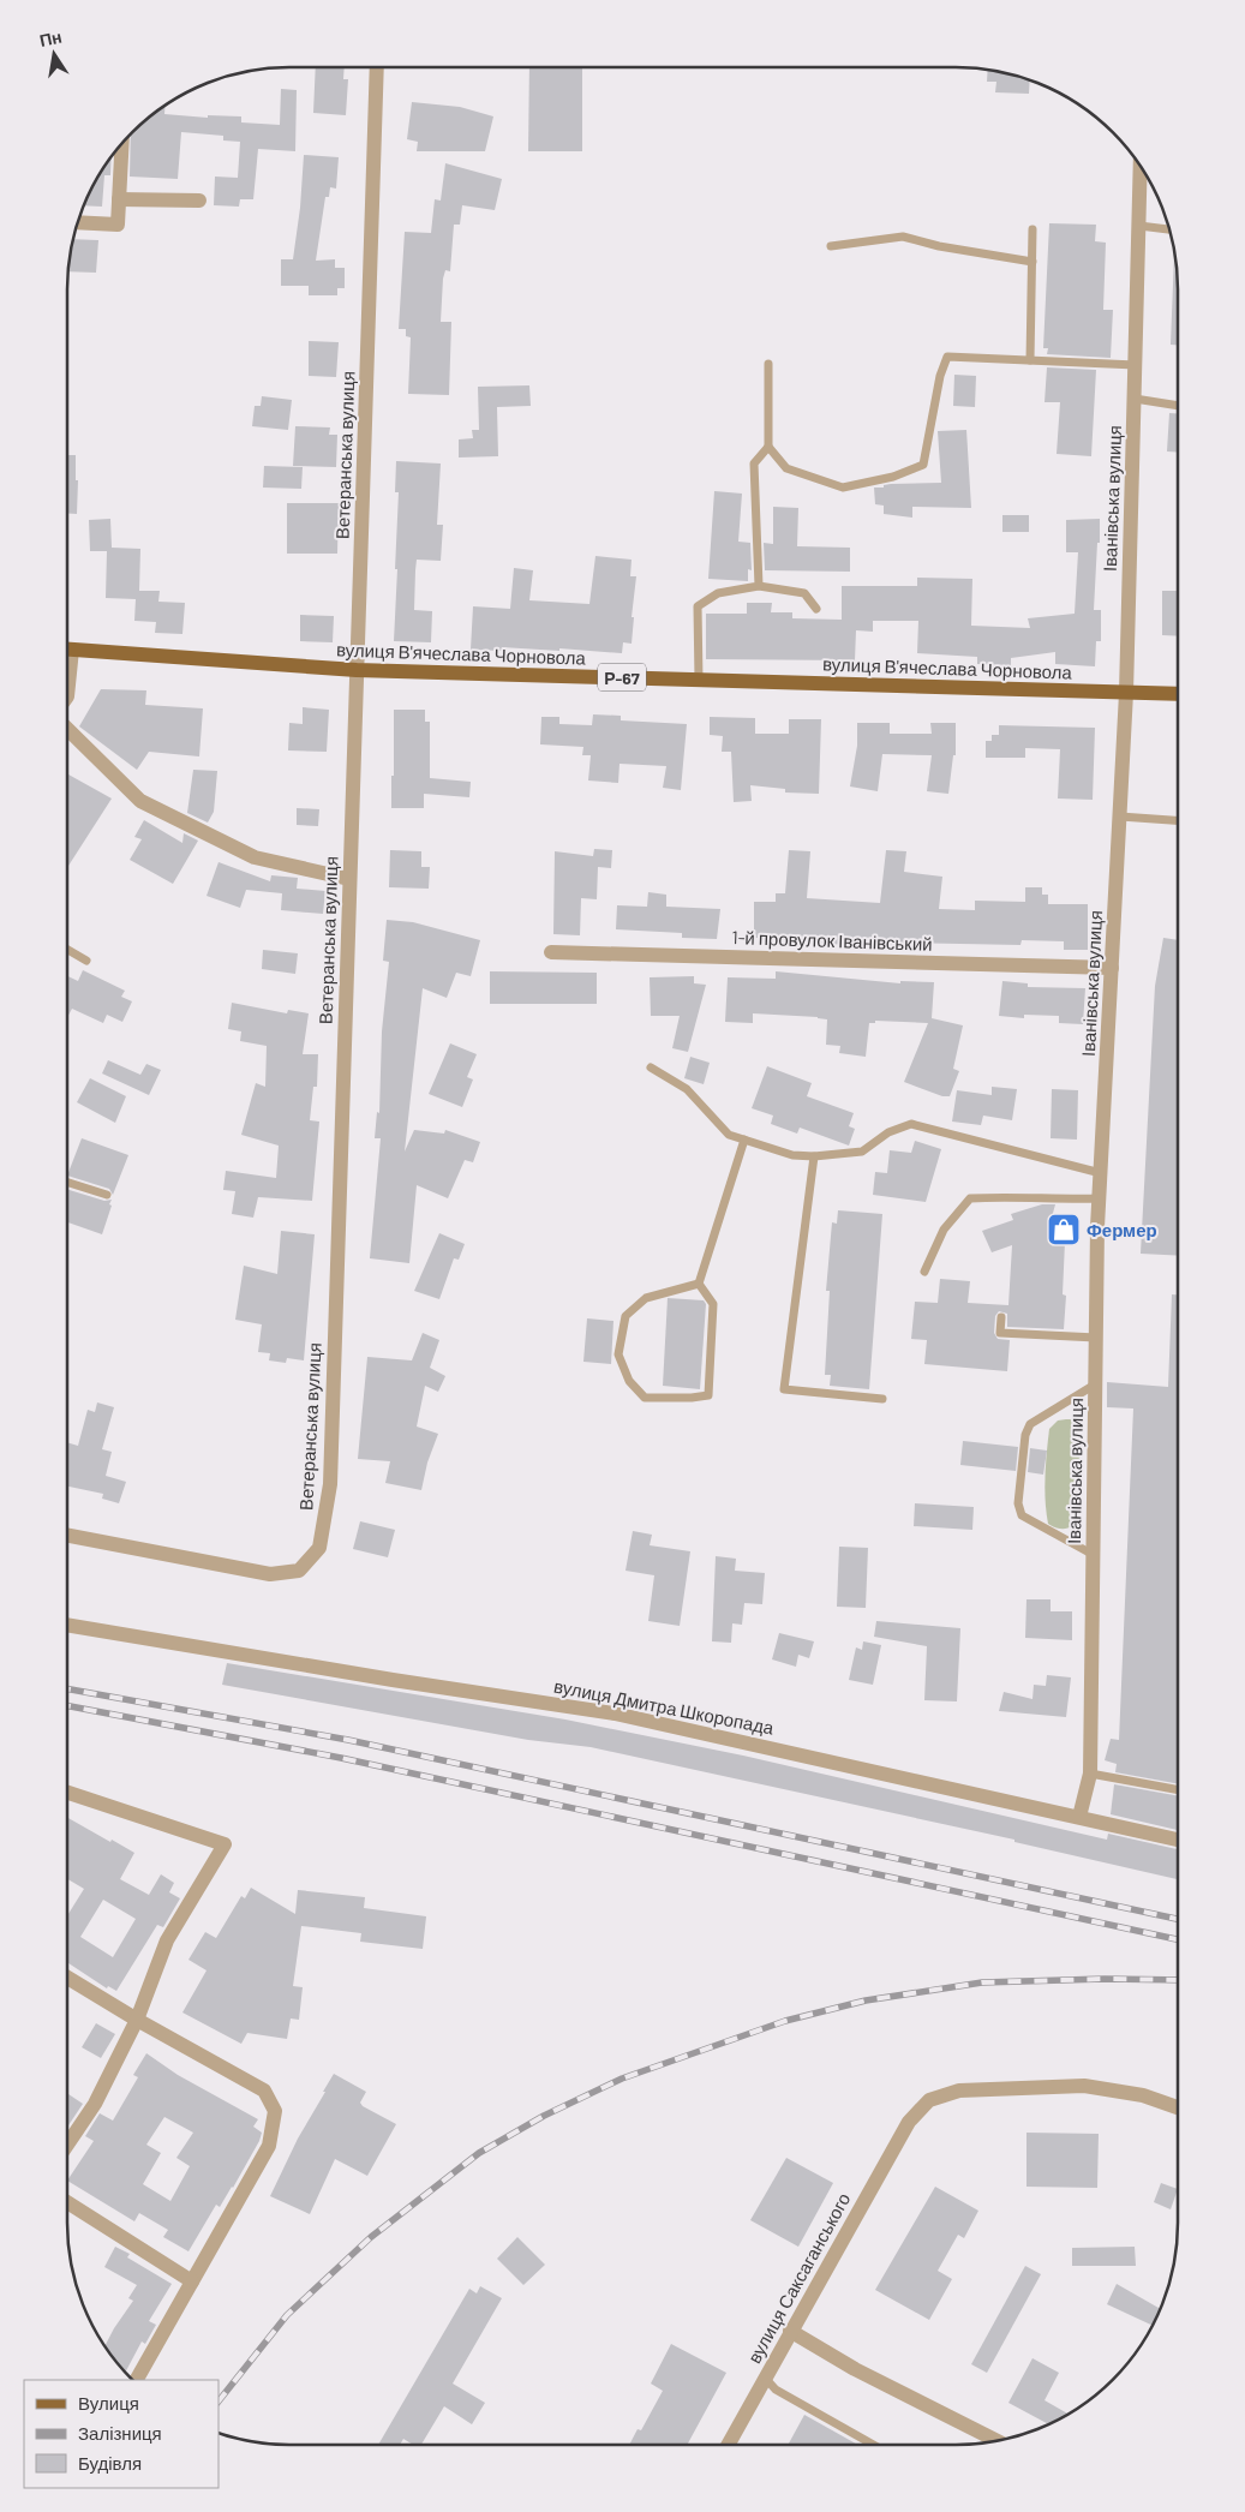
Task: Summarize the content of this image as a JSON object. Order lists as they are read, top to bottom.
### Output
{
  "streets": {
    "main road": ["вулиця В'ячеслава Чорновола", "Р-67"],
    "street": [
      "Ветеранська вулиця",
      "Іванівська вулиця",
      "1-й провулок Іванівський",
      "вулиця Дмитра Шкоропада",
      "вулиця Саксаганського"
    ]
  },
  "crossings": [
    ["Ветеранська вулиця", "вулиця В'ячеслава Чорновола"],
    ["Іванівська вулиця", "вулиця В'ячеслава Чорновола"],
    ["Іванівська вулиця", "1-й провулок Іванівський"],
    ["Іванівська вулиця", "вулиця Дмитра Шкоропада"]
  ],
  "places": {
    "shop": ["Фермер"]
  },
  "legend": ["Вулиця", "Залізниця", "Будівля"],
  "north": "top"
}
